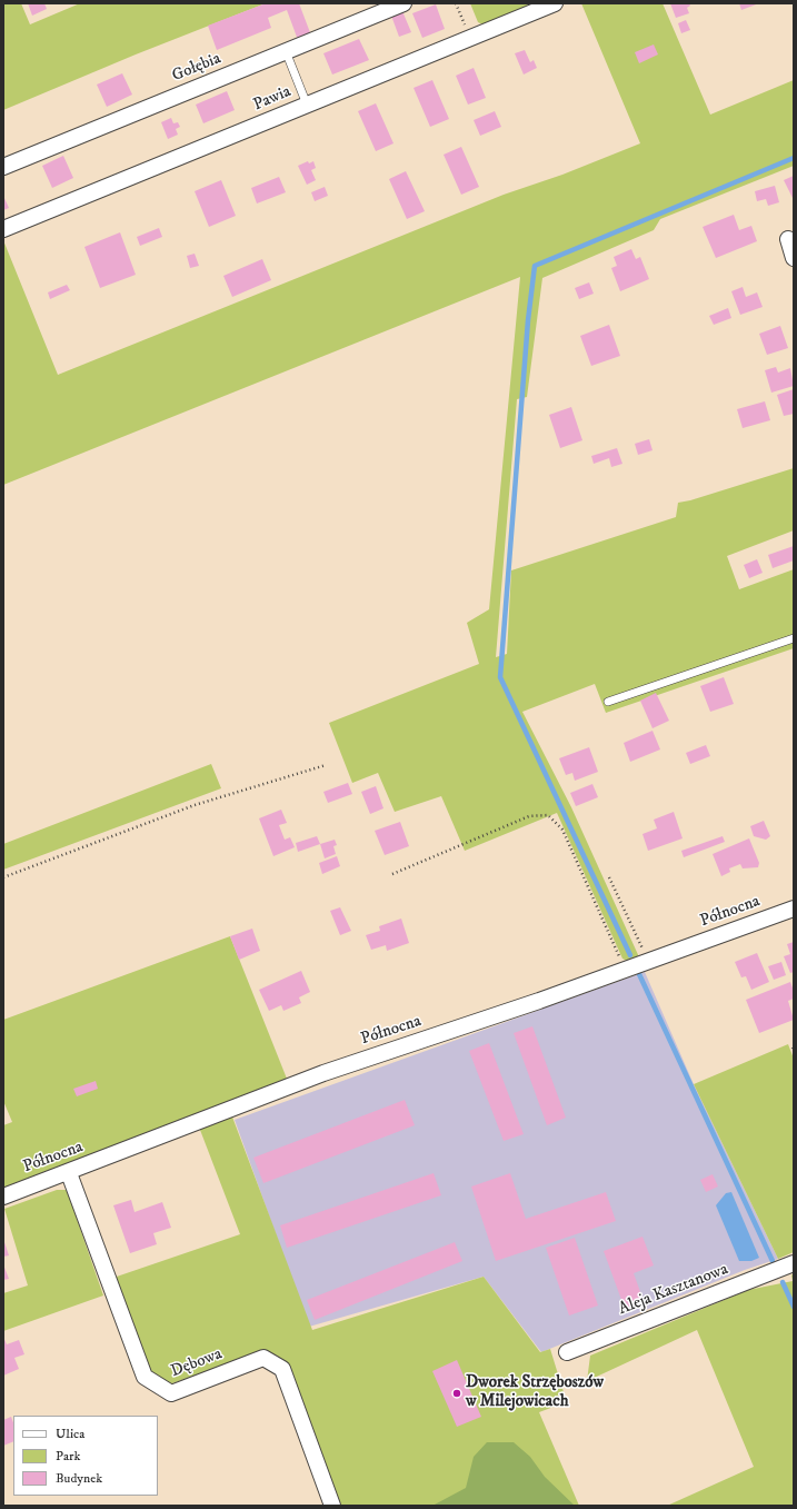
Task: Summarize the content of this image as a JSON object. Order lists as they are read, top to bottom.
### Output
{
  "streets": {
    "street": [
      "Gołębia",
      "Pawia",
      "Północna",
      "Aleja Kasztanowa",
      "Dębowa"
    ]
  },
  "crossings": [
    ["Północna", "Dębowa"]
  ],
  "places": ["Dworek Strzęboszów w Milejowicach"],
  "legend": ["Ulica", "Park", "Budynek"]
}
